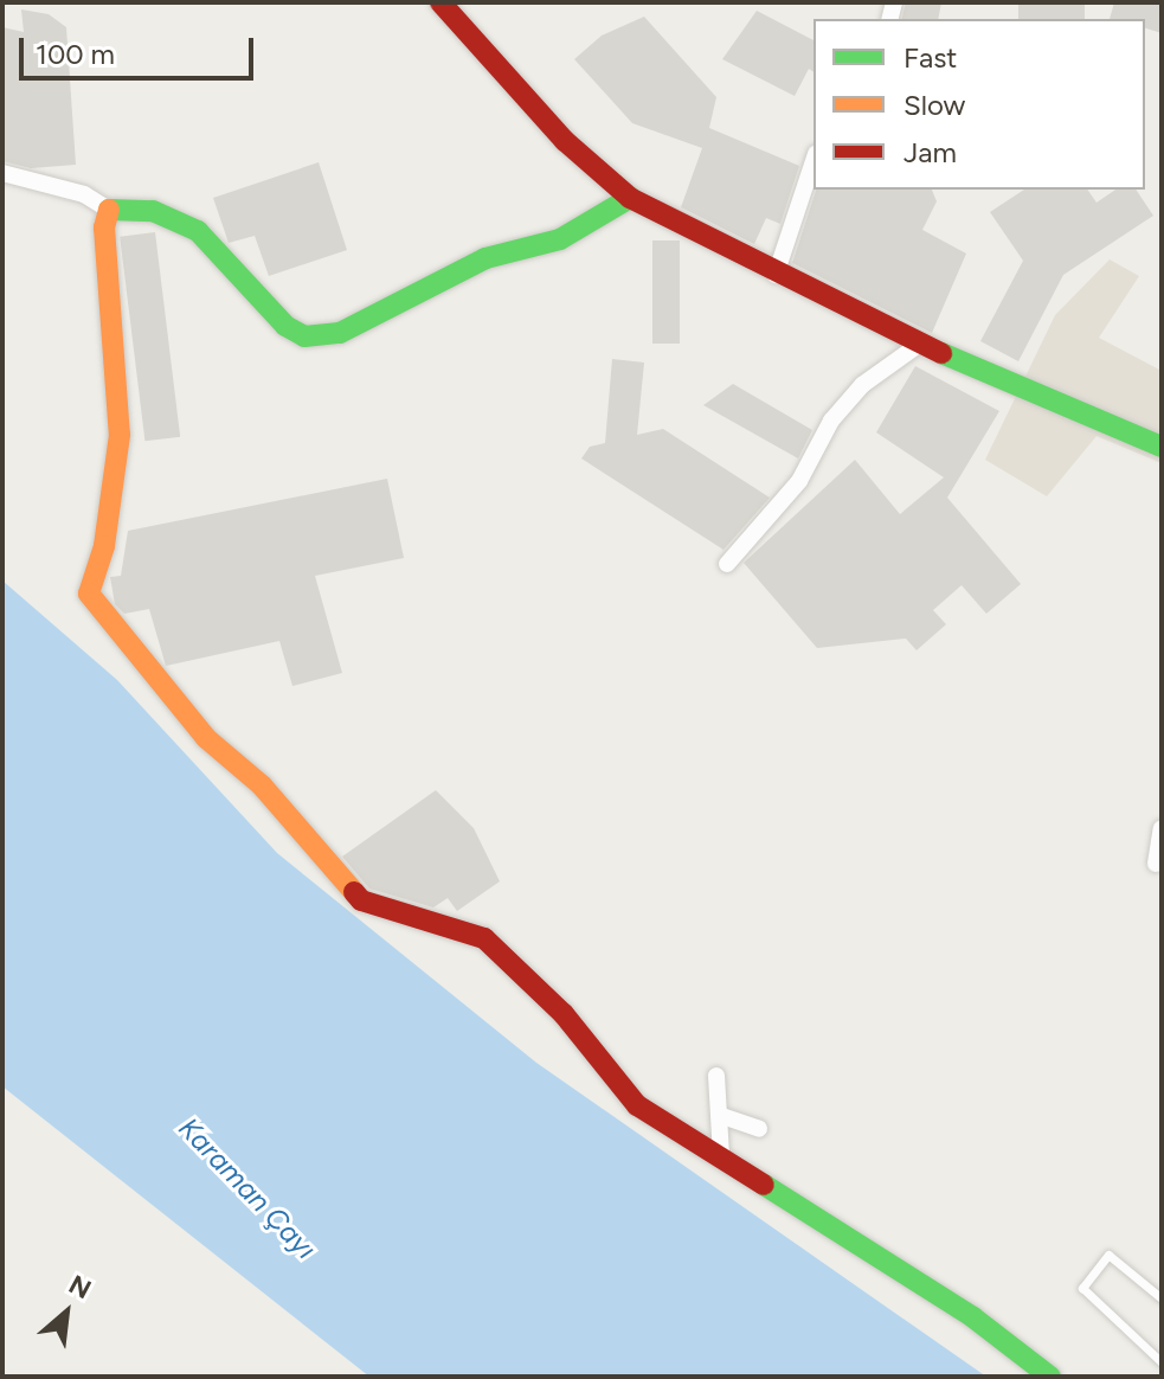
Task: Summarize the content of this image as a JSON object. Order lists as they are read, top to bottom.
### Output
{
  "water": ["Karaman Çayı"],
  "legend": ["Fast", "Slow", "Jam"],
  "scale_bar": "100 m",
  "north": "top right"
}
